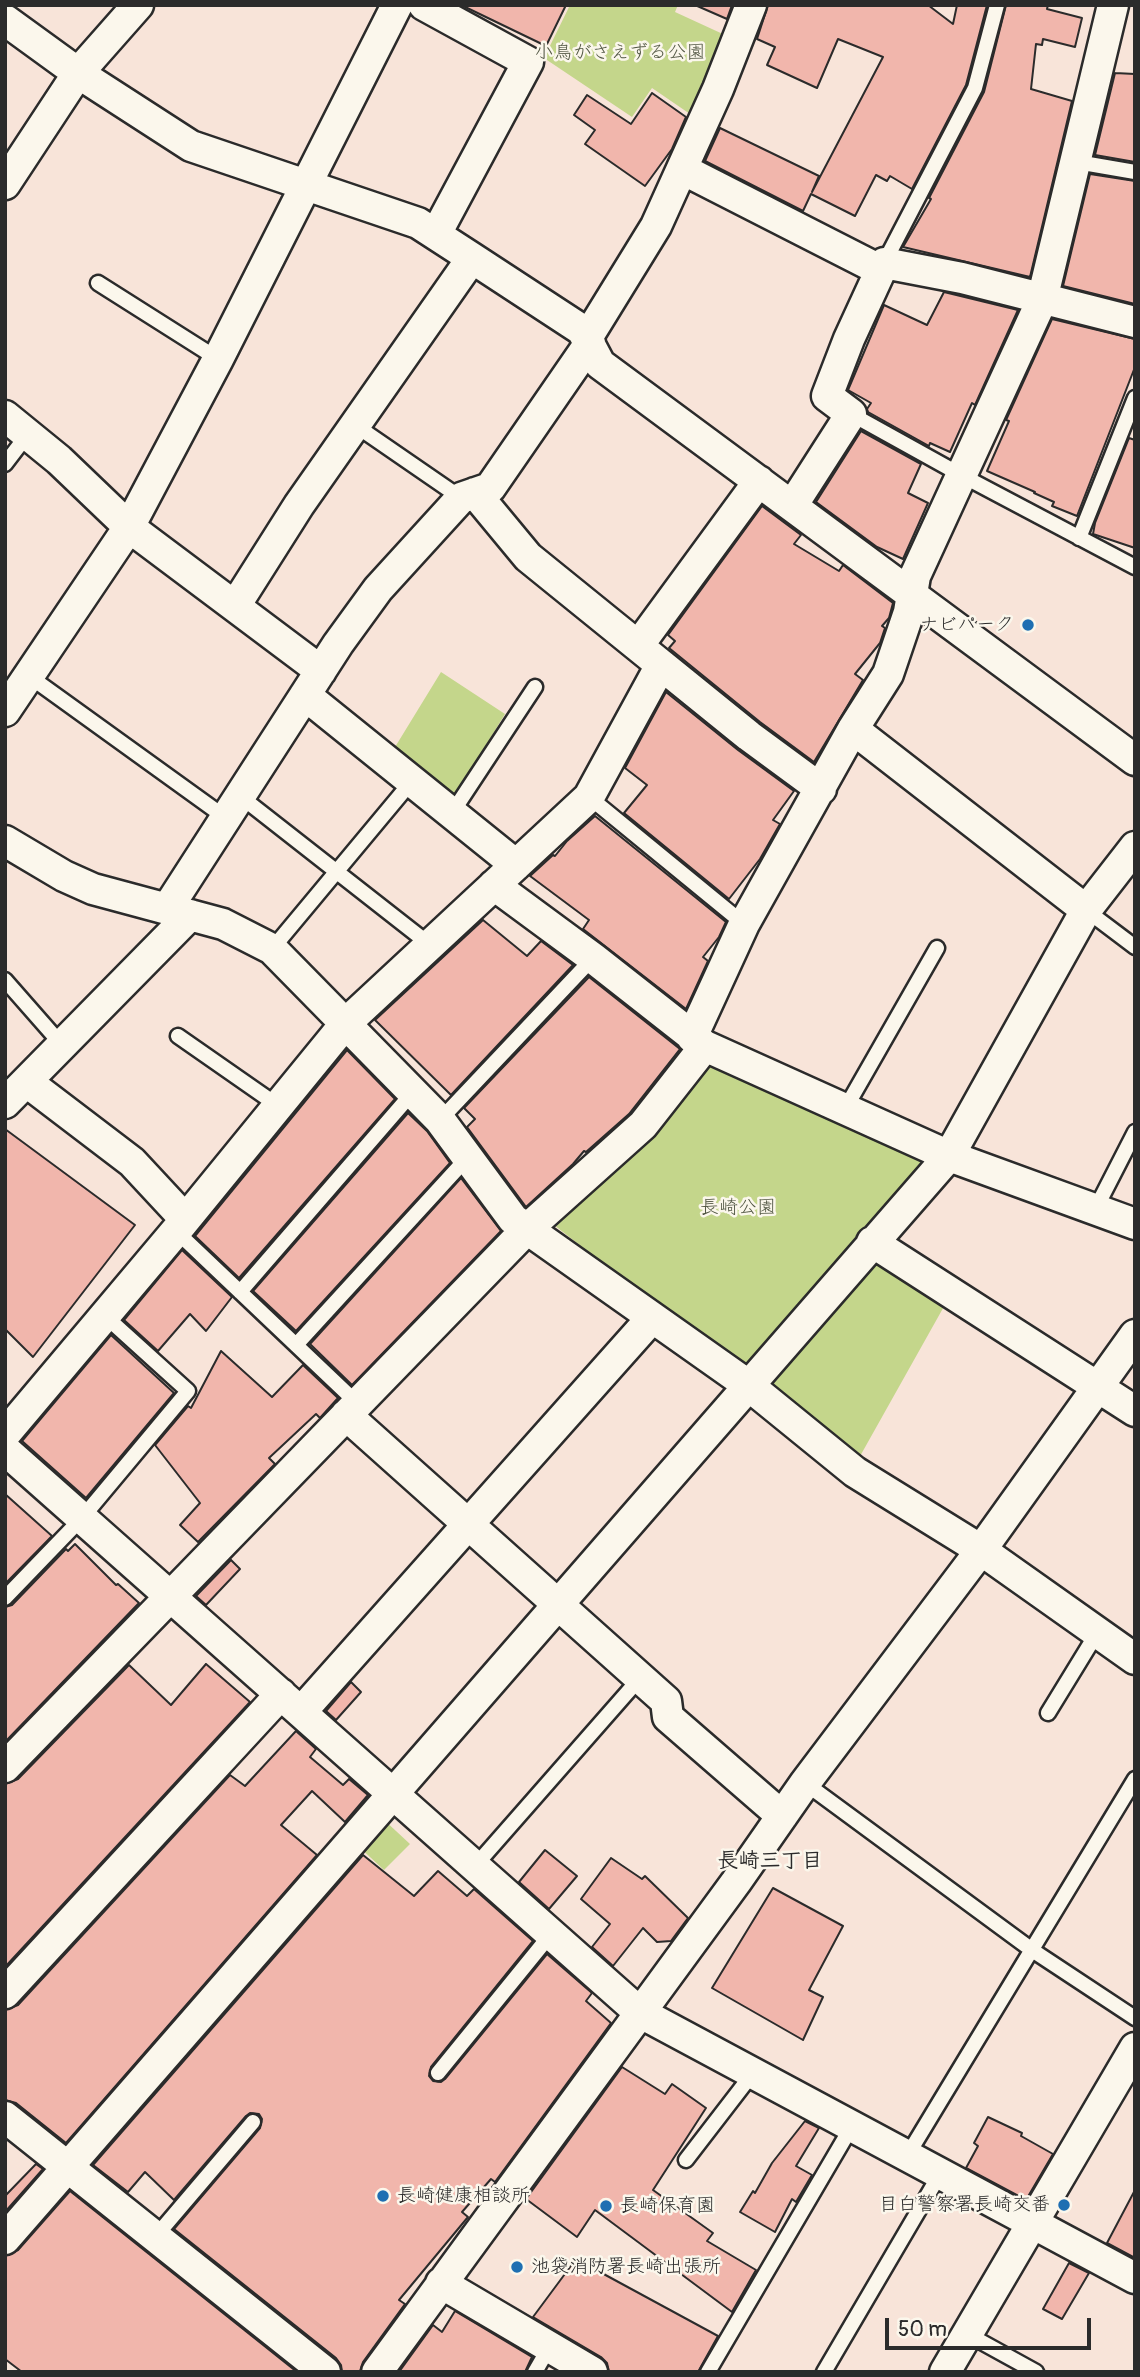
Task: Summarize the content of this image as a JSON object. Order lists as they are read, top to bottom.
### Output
{
  "districts": ["長崎三丁目"],
  "parks": ["小鳥がさえずる公園", "長崎公園"],
  "places": [
    "ナビパーク",
    "長崎健康相談所",
    "目白警察署長崎交番",
    "長崎保育園",
    "池袋消防署長崎出張所"
  ],
  "scale_bar": "50 m"
}
